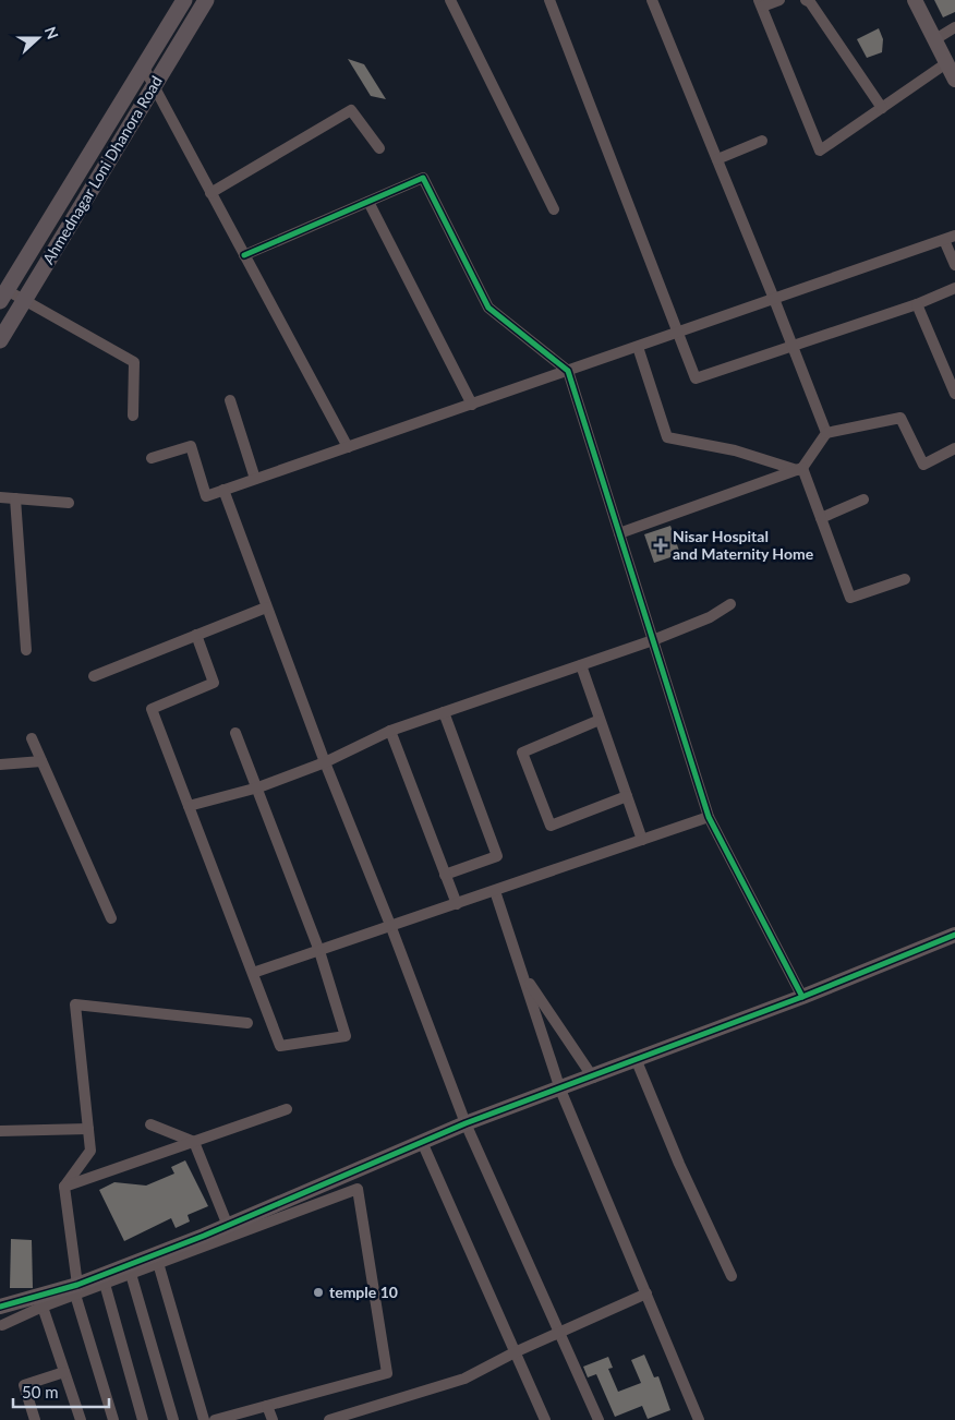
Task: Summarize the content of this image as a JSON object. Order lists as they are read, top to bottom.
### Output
{
  "streets": {
    "main road": ["Ahmednagar Loni Dhanora Road"]
  },
  "places": {
    "health": ["Nisar Hospital and Maternity Home"],
    "other": ["temple 10"]
  },
  "scale_bar": "50 m",
  "north": "right"
}
